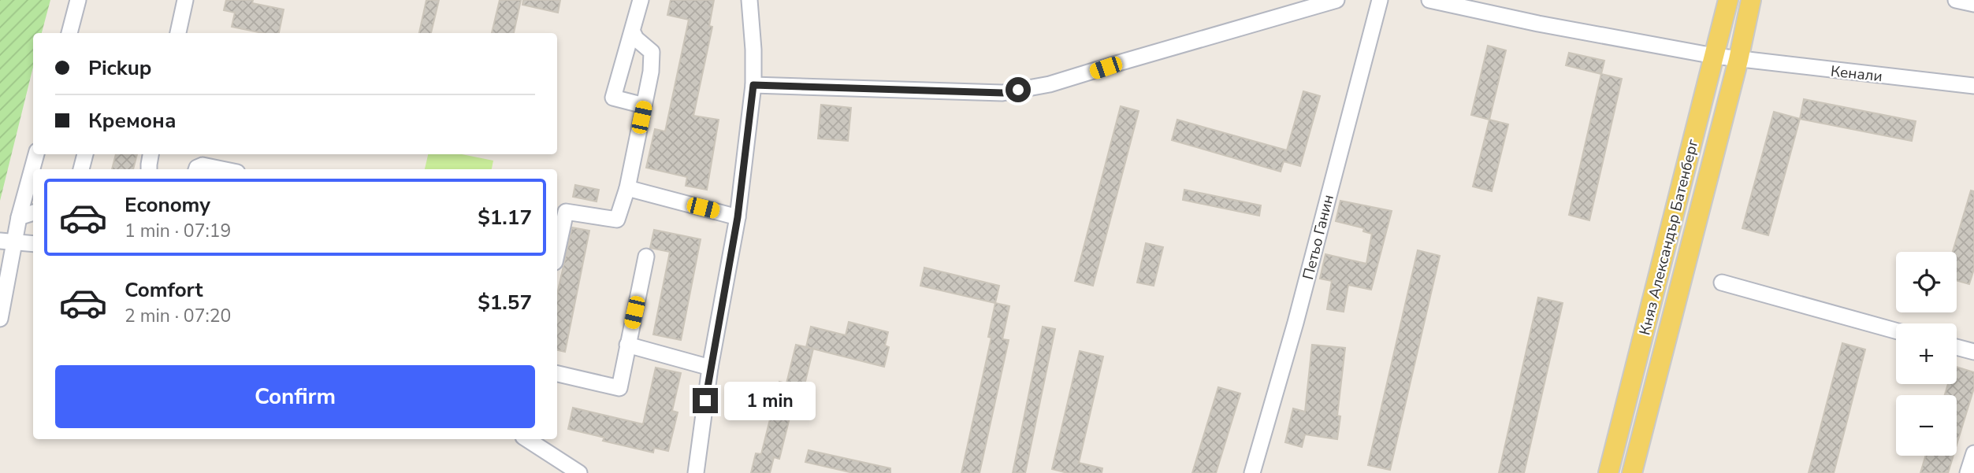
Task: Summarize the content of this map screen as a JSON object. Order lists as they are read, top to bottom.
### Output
{
  "streets": {
    "main road": ["Княз Александър Батенберг"],
    "street": ["Кенали", "Петьо Ганин"]
  },
  "crossings": [
    ["Кенали", "Княз Александър Батенберг"]
  ],
  "page": {
    "banner": ["Pickup", "Кремона"],
    "list": [
      {
        "name": "Economy",
        "note": "1 min · 07:19",
        "value": "$1.17"
      },
      {
        "name": "Comfort",
        "note": "2 min · 07:20",
        "value": "$1.57"
      }
    ],
    "map_buttons": ["+", "−"],
    "buttons": "Confirm",
    "bubble": "1 min"
  }
}
